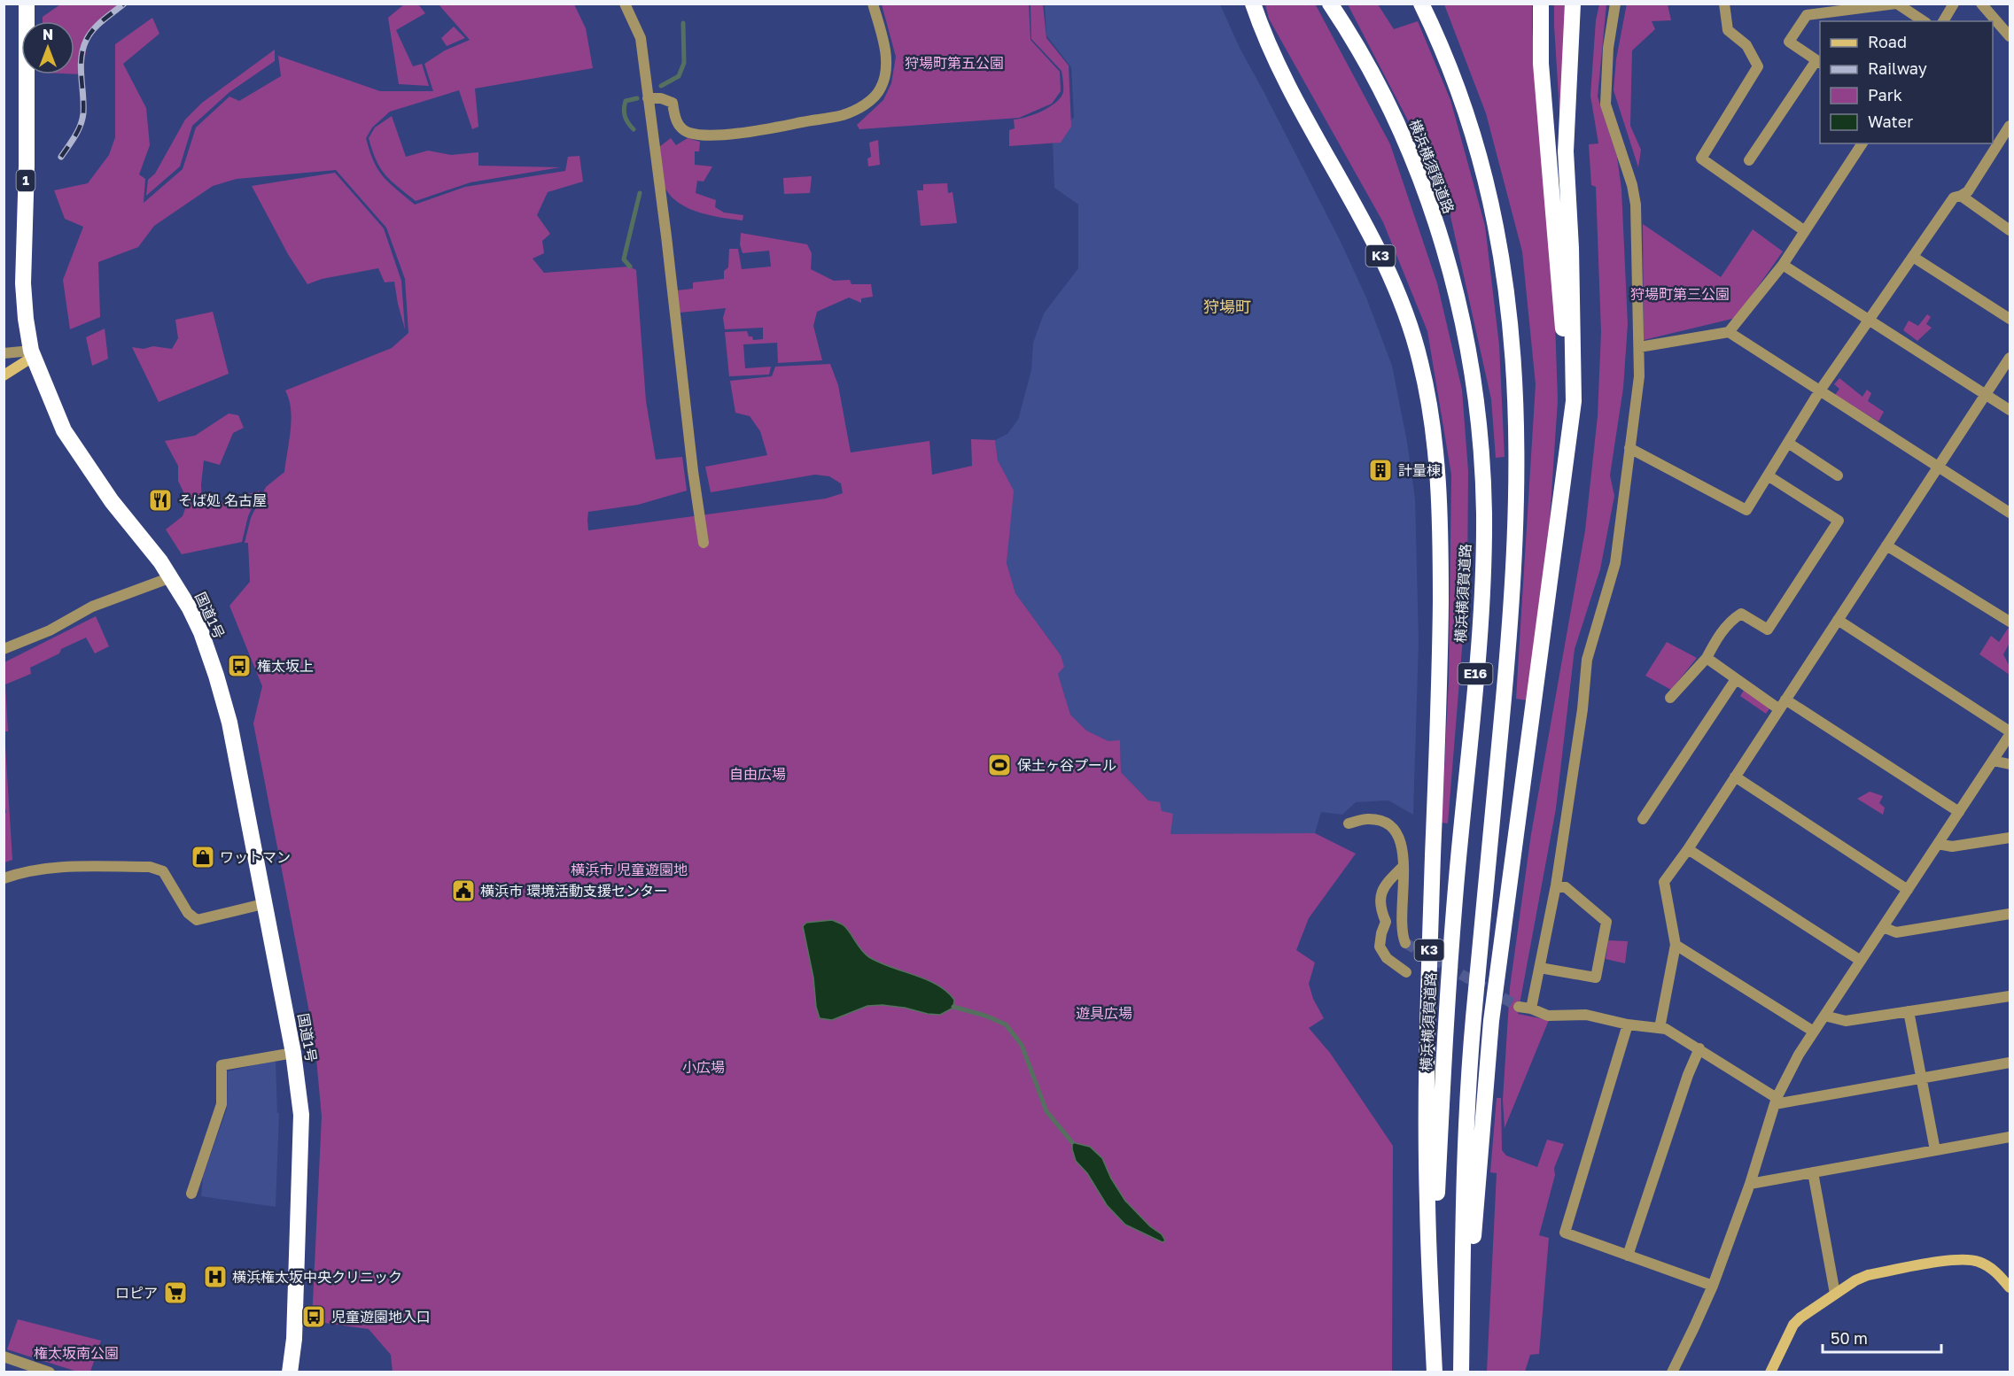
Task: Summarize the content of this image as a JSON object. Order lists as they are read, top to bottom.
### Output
{
  "streets": {
    "highway": [
      "横浜横須賀道路",
      "1",
      "K3",
      "国道1号",
      "E16"
    ]
  },
  "crossings": [
    ["横浜横須賀道路", "K3"]
  ],
  "districts": ["狩場町"],
  "parks": [
    "狩場町第五公園",
    "狩場町第三公園",
    "自由広場",
    "横浜市 児童遊園地",
    "遊具広場",
    "小広場",
    "権太坂南公園"
  ],
  "places": {
    "building": ["計量棟"],
    "restaurant": ["そば処 名古屋"],
    "bus stop": ["権太坂上", "児童遊園地入口"],
    "sports": ["保土ヶ谷プール"],
    "shop": ["ワットマン"],
    "public building": ["横浜市 環境活動支援センター"],
    "hospital": ["横浜権太坂中央クリニック"],
    "supermarket": ["ロピア"]
  },
  "legend": [
    "Road",
    "Railway",
    "Park",
    "Water"
  ],
  "scale_bar": "50 m",
  "north": "top"
}
